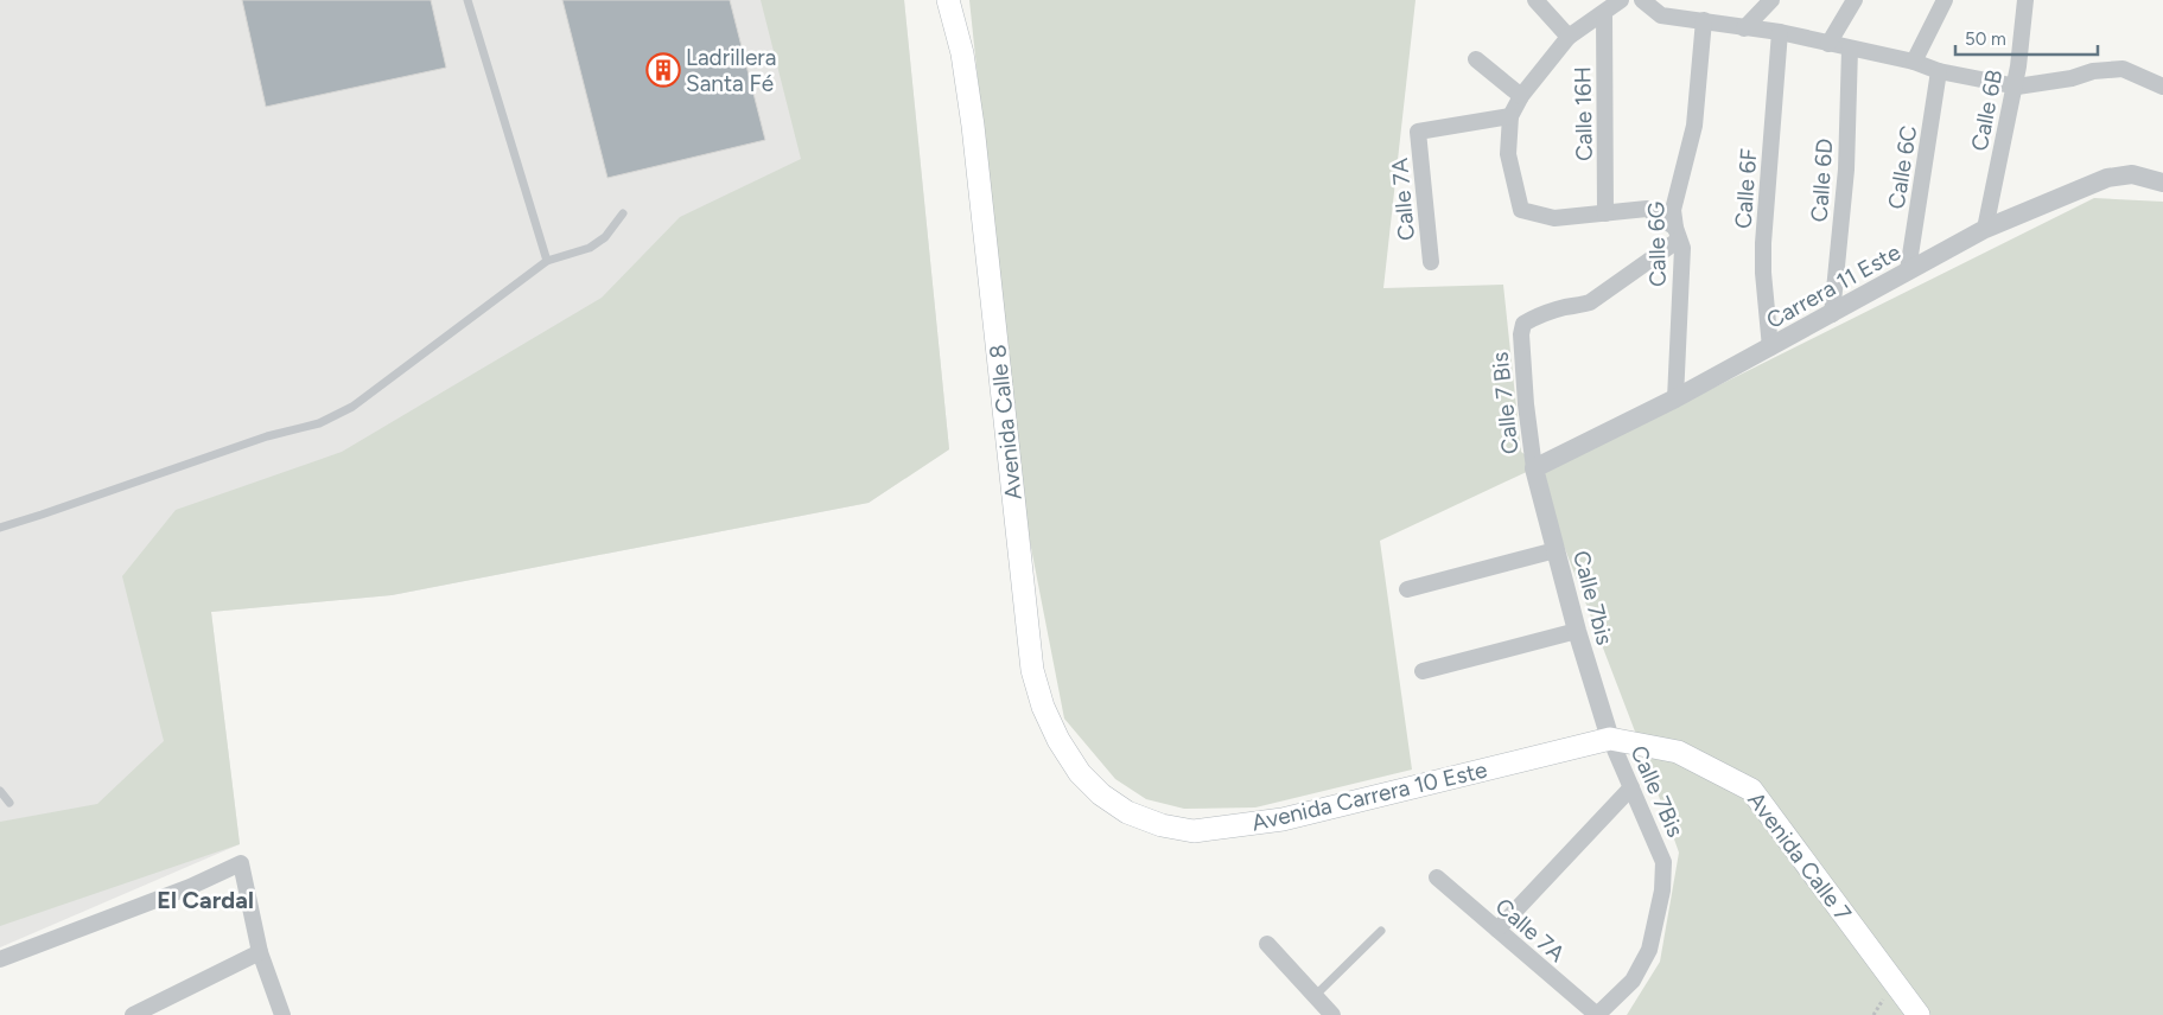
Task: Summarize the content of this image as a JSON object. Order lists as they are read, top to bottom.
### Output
{
  "streets": {
    "main road": ["Avenida Calle 8", "Avenida Carrera 10 Este", "Avenida Calle 7"],
    "street": [
      "Calle 6B",
      "Calle 16H",
      "Calle 6C",
      "Calle 6D",
      "Calle 6F",
      "Calle 7A",
      "Calle 6G",
      "Carrera 11 Este",
      "Calle 7 Bis",
      "Calle 7bis",
      "Calle 7Bis"
    ]
  },
  "crossings": [
    ["Calle 6B", "Carrera 11 Este"],
    ["Calle 6C", "Carrera 11 Este"],
    ["Calle 6D", "Carrera 11 Este"],
    ["Calle 6F", "Carrera 11 Este"],
    ["Calle 7A", "Calle 7Bis"],
    ["Calle 6G", "Carrera 11 Este"],
    ["Calle 6G", "Calle 7 Bis"],
    ["Carrera 11 Este", "Calle 7 Bis"],
    ["Carrera 11 Este", "Calle 7bis"],
    ["Calle 7 Bis", "Calle 7bis"],
    ["Avenida Calle 8", "Avenida Carrera 10 Este"],
    ["Calle 7bis", "Calle 7Bis"],
    ["Calle 7bis", "Avenida Carrera 10 Este"],
    ["Calle 7bis", "Avenida Calle 7"],
    ["Calle 7Bis", "Avenida Carrera 10 Este"],
    ["Calle 7Bis", "Avenida Calle 7"],
    ["Avenida Carrera 10 Este", "Avenida Calle 7"]
  ],
  "districts": ["El Cardal"],
  "places": {
    "building": ["Ladrillera Santa Fé"]
  },
  "scale_bar": "50 m"
}
